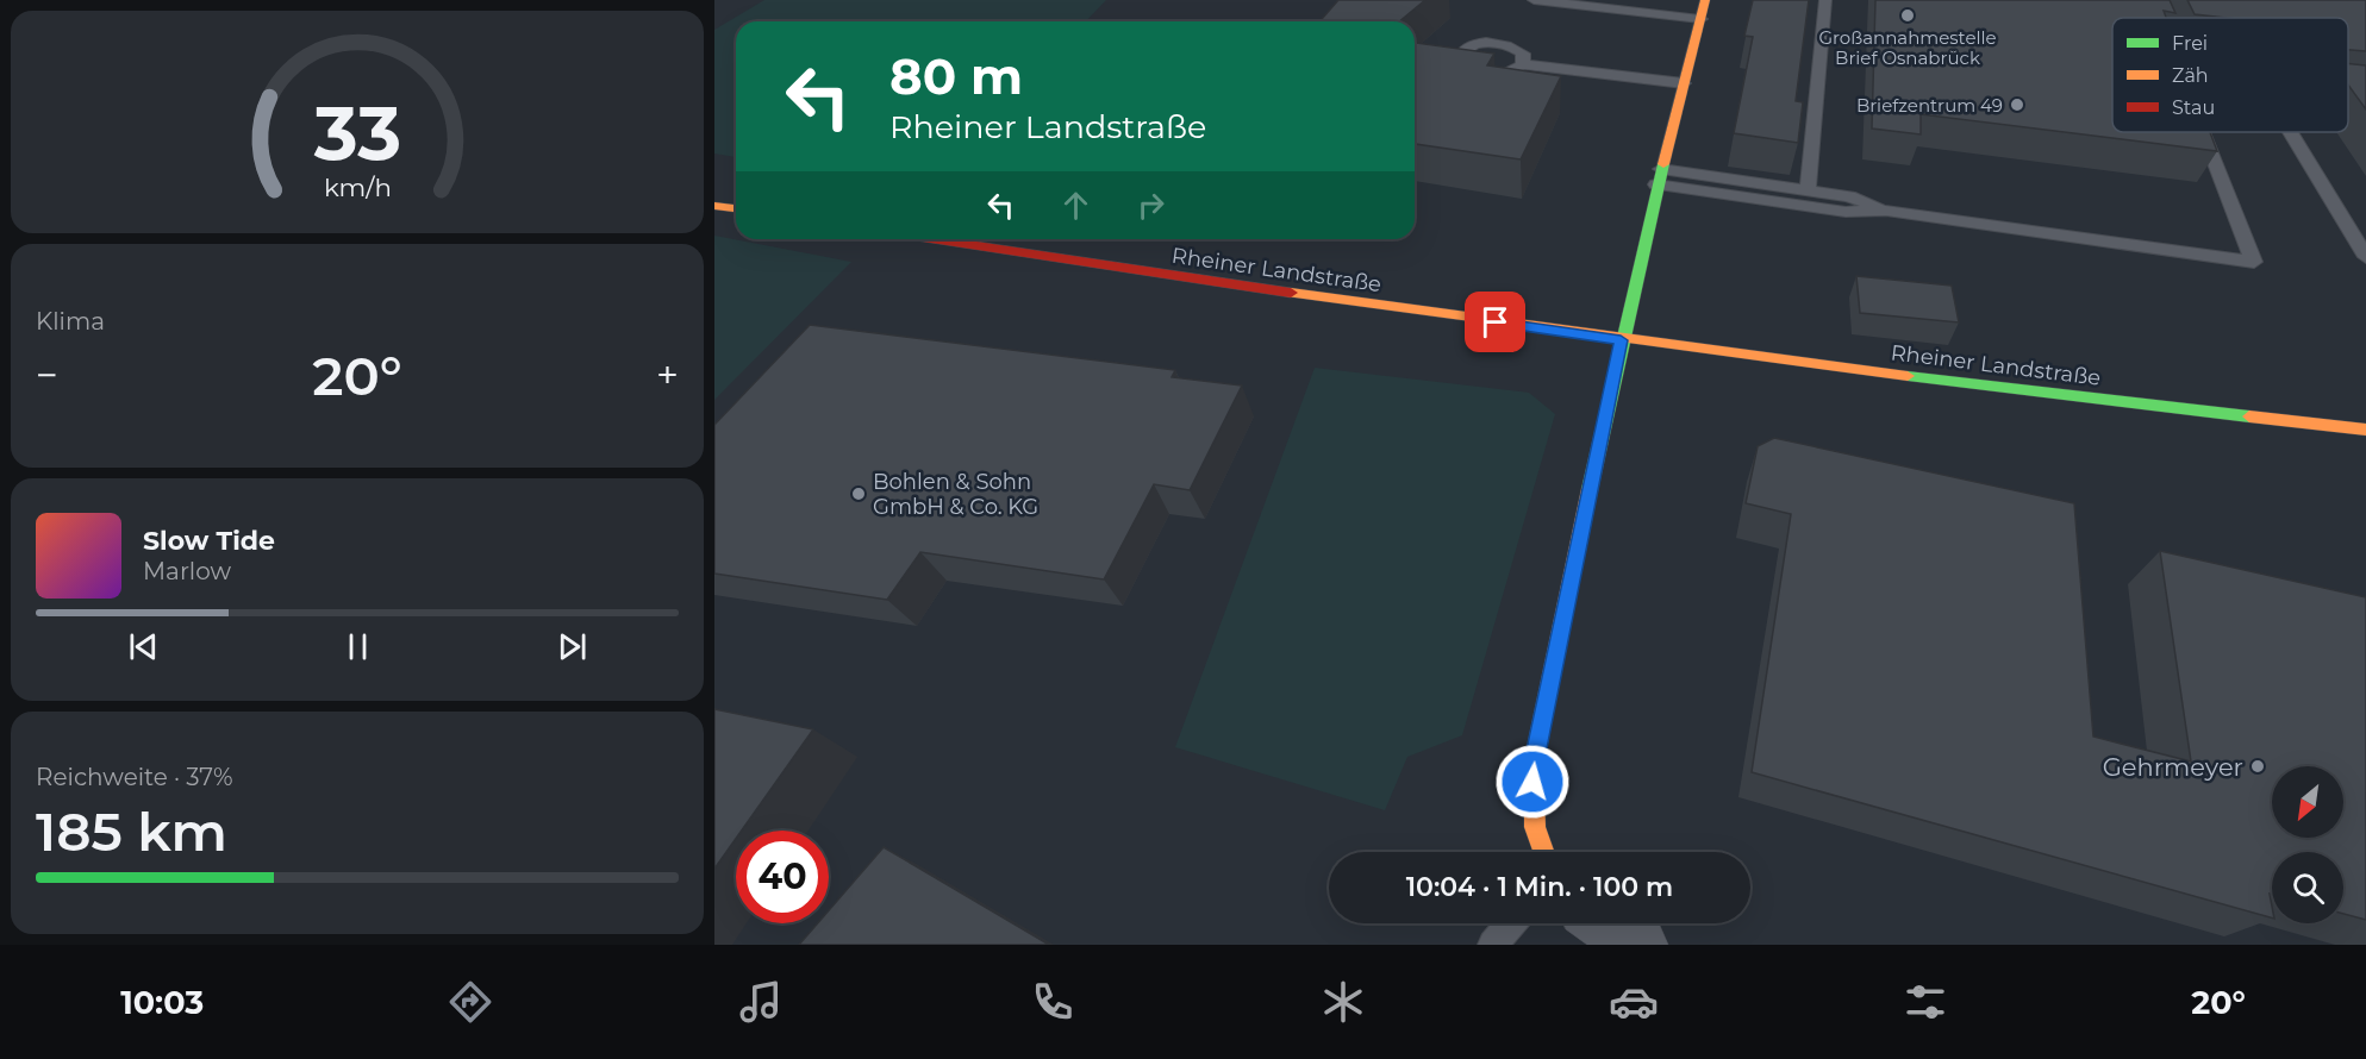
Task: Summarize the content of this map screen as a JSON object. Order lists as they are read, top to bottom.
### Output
{
  "streets": {
    "street": ["Rheiner Landstraße"]
  },
  "places": [
    "Großannahmestelle Brief Osnabrück",
    "Briefzentrum 49",
    "Bohlen & Sohn GmbH & Co. KG",
    "Gehrmeyer"
  ],
  "legend": ["Frei", "Zäh", "Stau"],
  "north": "bottom left",
  "page": {
    "turn": ["80 m", "Rheiner Landstraße"],
    "tile": [
      "Klima",
      ["Reichweite · 37%", "185 km"]
    ],
    "heat": ["−", "20°", "+"],
    "song": ["Slow Tide", "Marlow"],
    "limit": "40",
    "trip": "10:04 · 1 Min. · 100 m",
    "tabs": ["10:03", "20°"],
    "gauge": ["33", "km/h"]
  }
}
